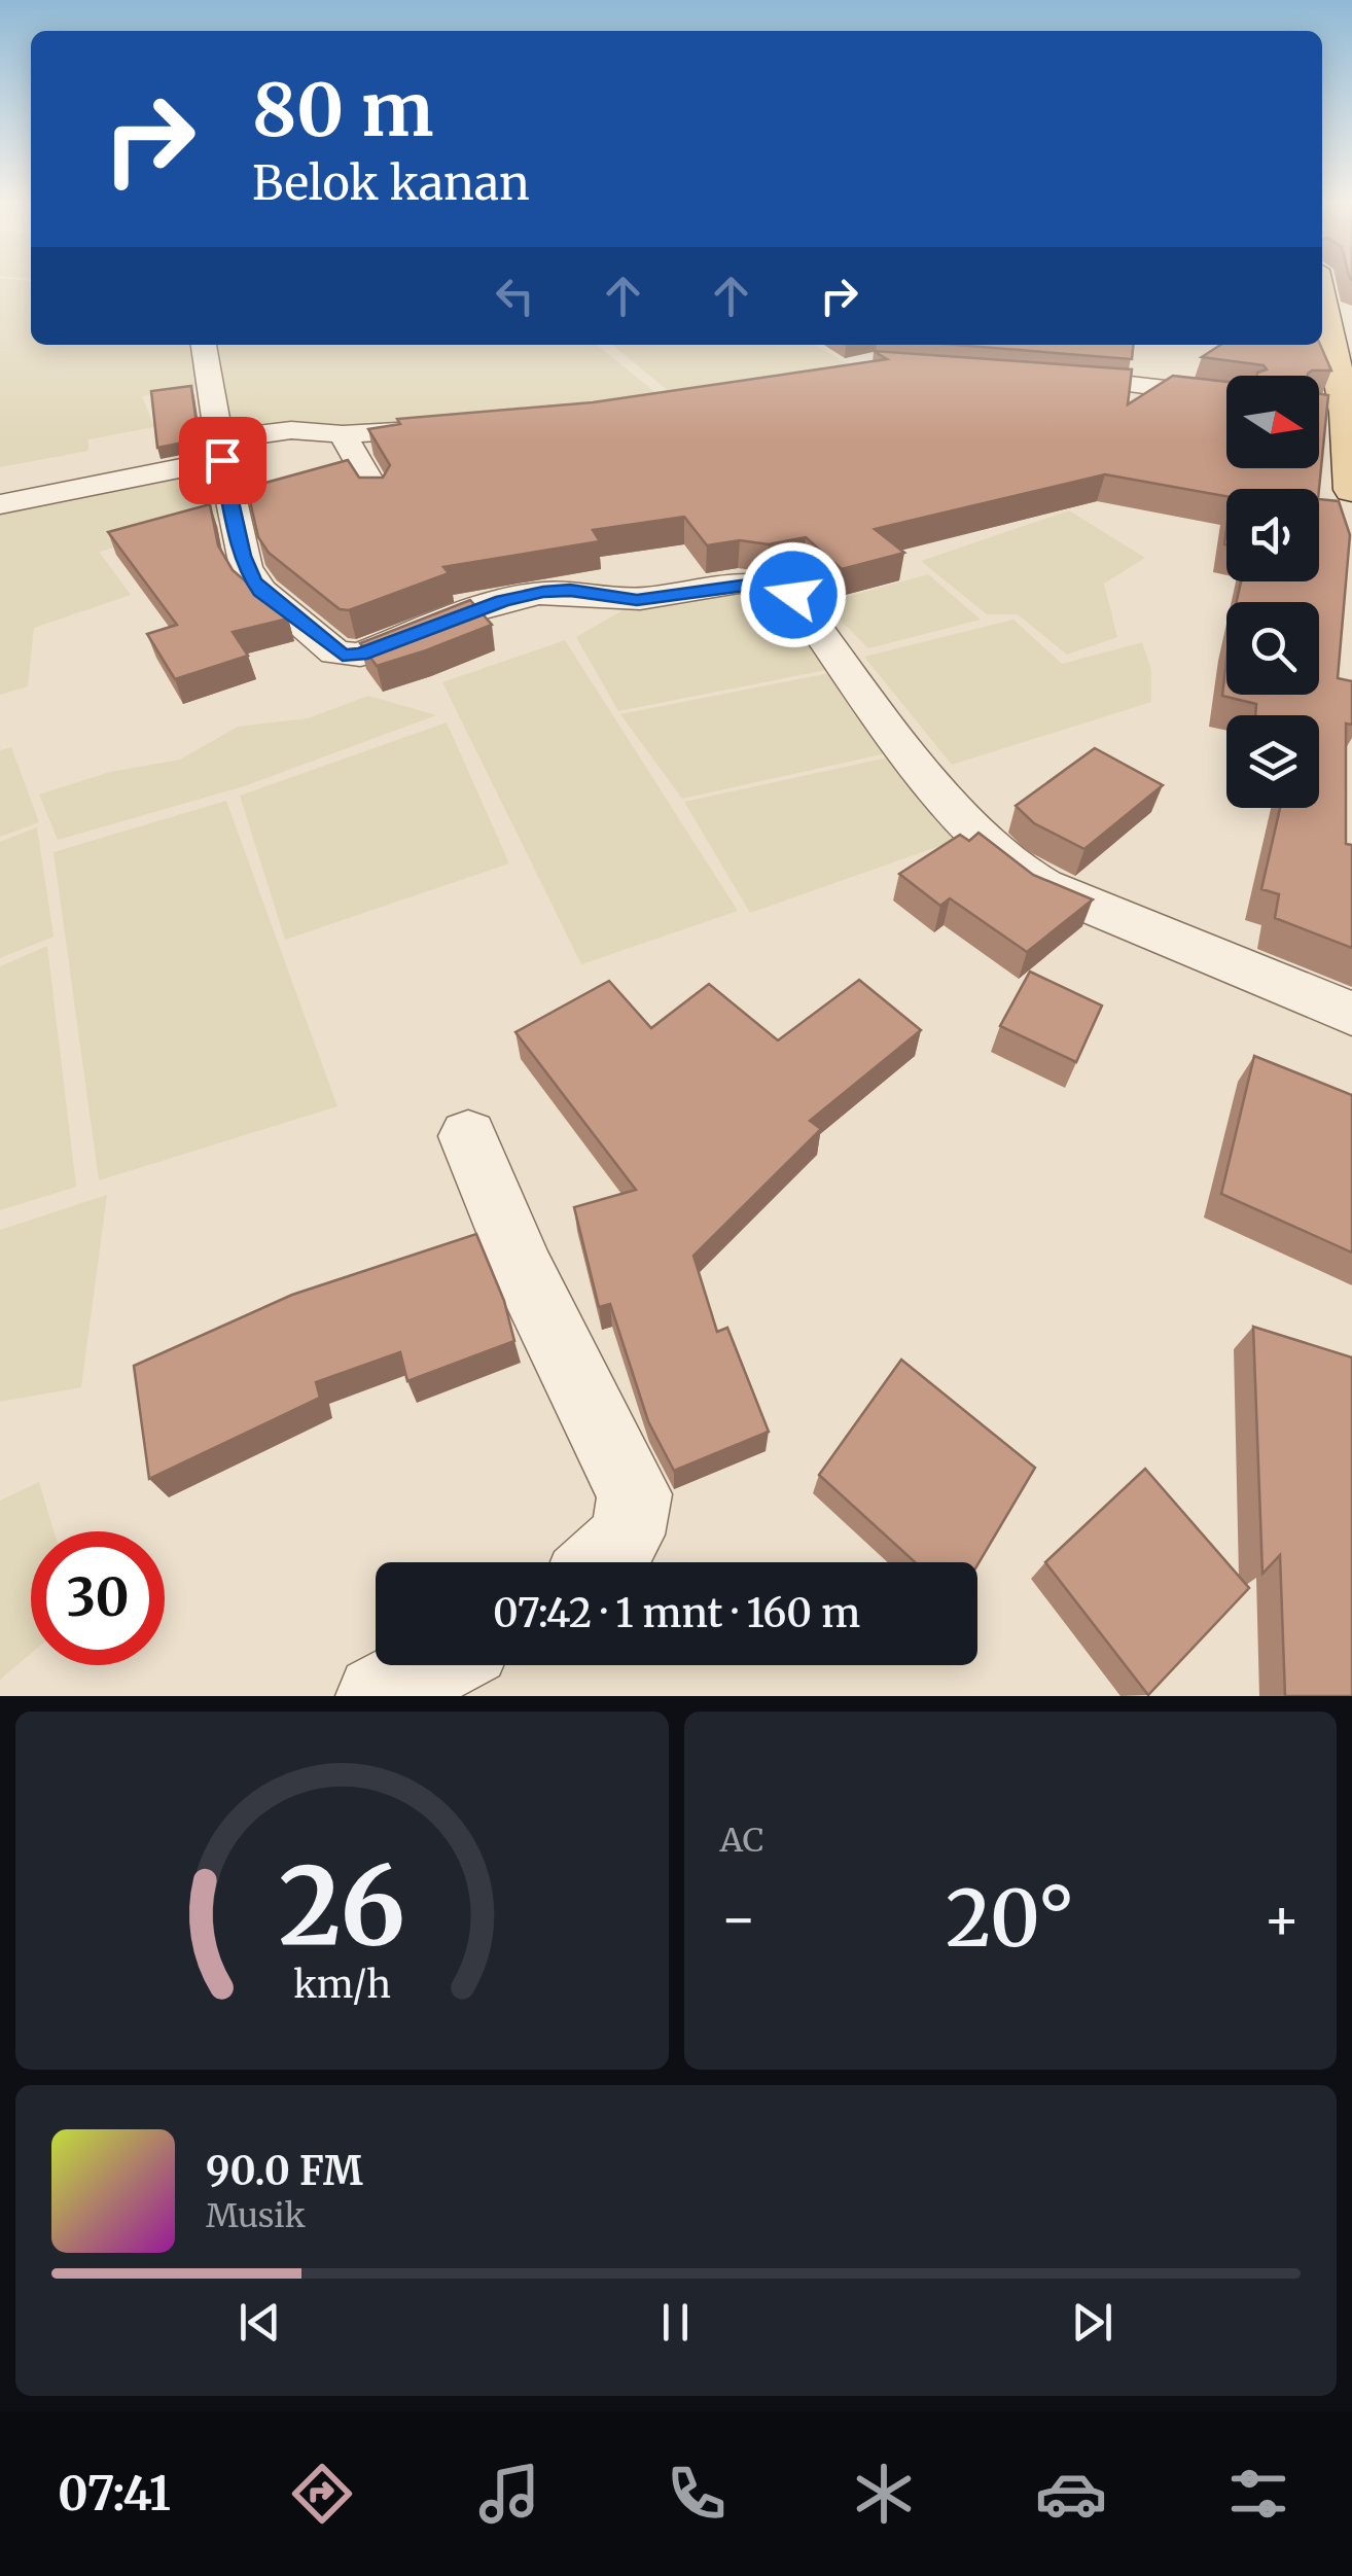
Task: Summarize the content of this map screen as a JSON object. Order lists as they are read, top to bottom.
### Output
{
  "north": "right",
  "page": {
    "turn": ["80 m", "Belok kanan"],
    "limit": "30",
    "trip": "07:42 · 1 mnt · 160 m",
    "tile": "AC",
    "heat": ["−", "20°", "+"],
    "song": ["90.0 FM", "Musik"],
    "tabs": "07:41",
    "gauge": ["26", "km/h"]
  }
}
